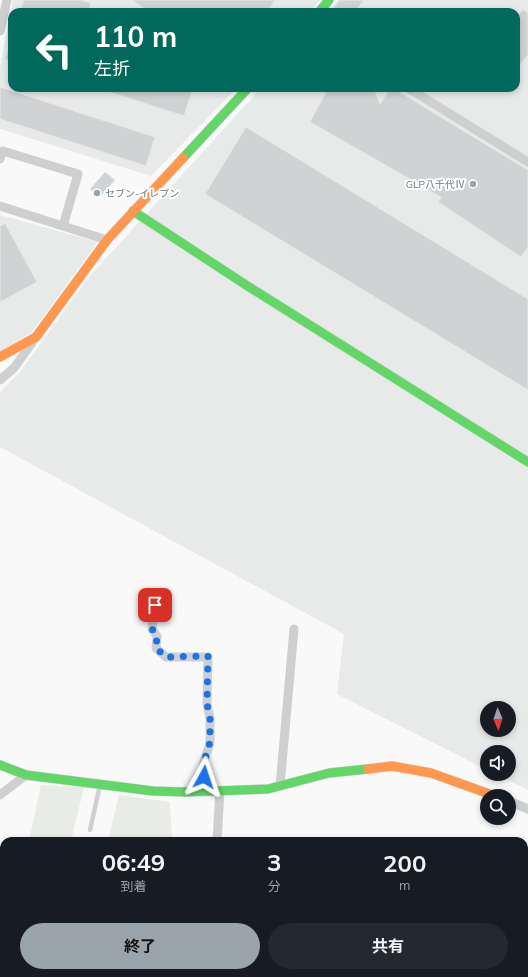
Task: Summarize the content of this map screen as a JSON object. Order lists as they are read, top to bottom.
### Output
{
  "places": ["GLP八千代Ⅳ", "セブン-イレブン"],
  "north": "bottom",
  "page": {
    "turn": ["110 m", "左折"],
    "eta": [
      "06:49",
      "到着",
      "3",
      "分",
      "200",
      "m"
    ],
    "buttons": ["終了", "共有"]
  }
}
